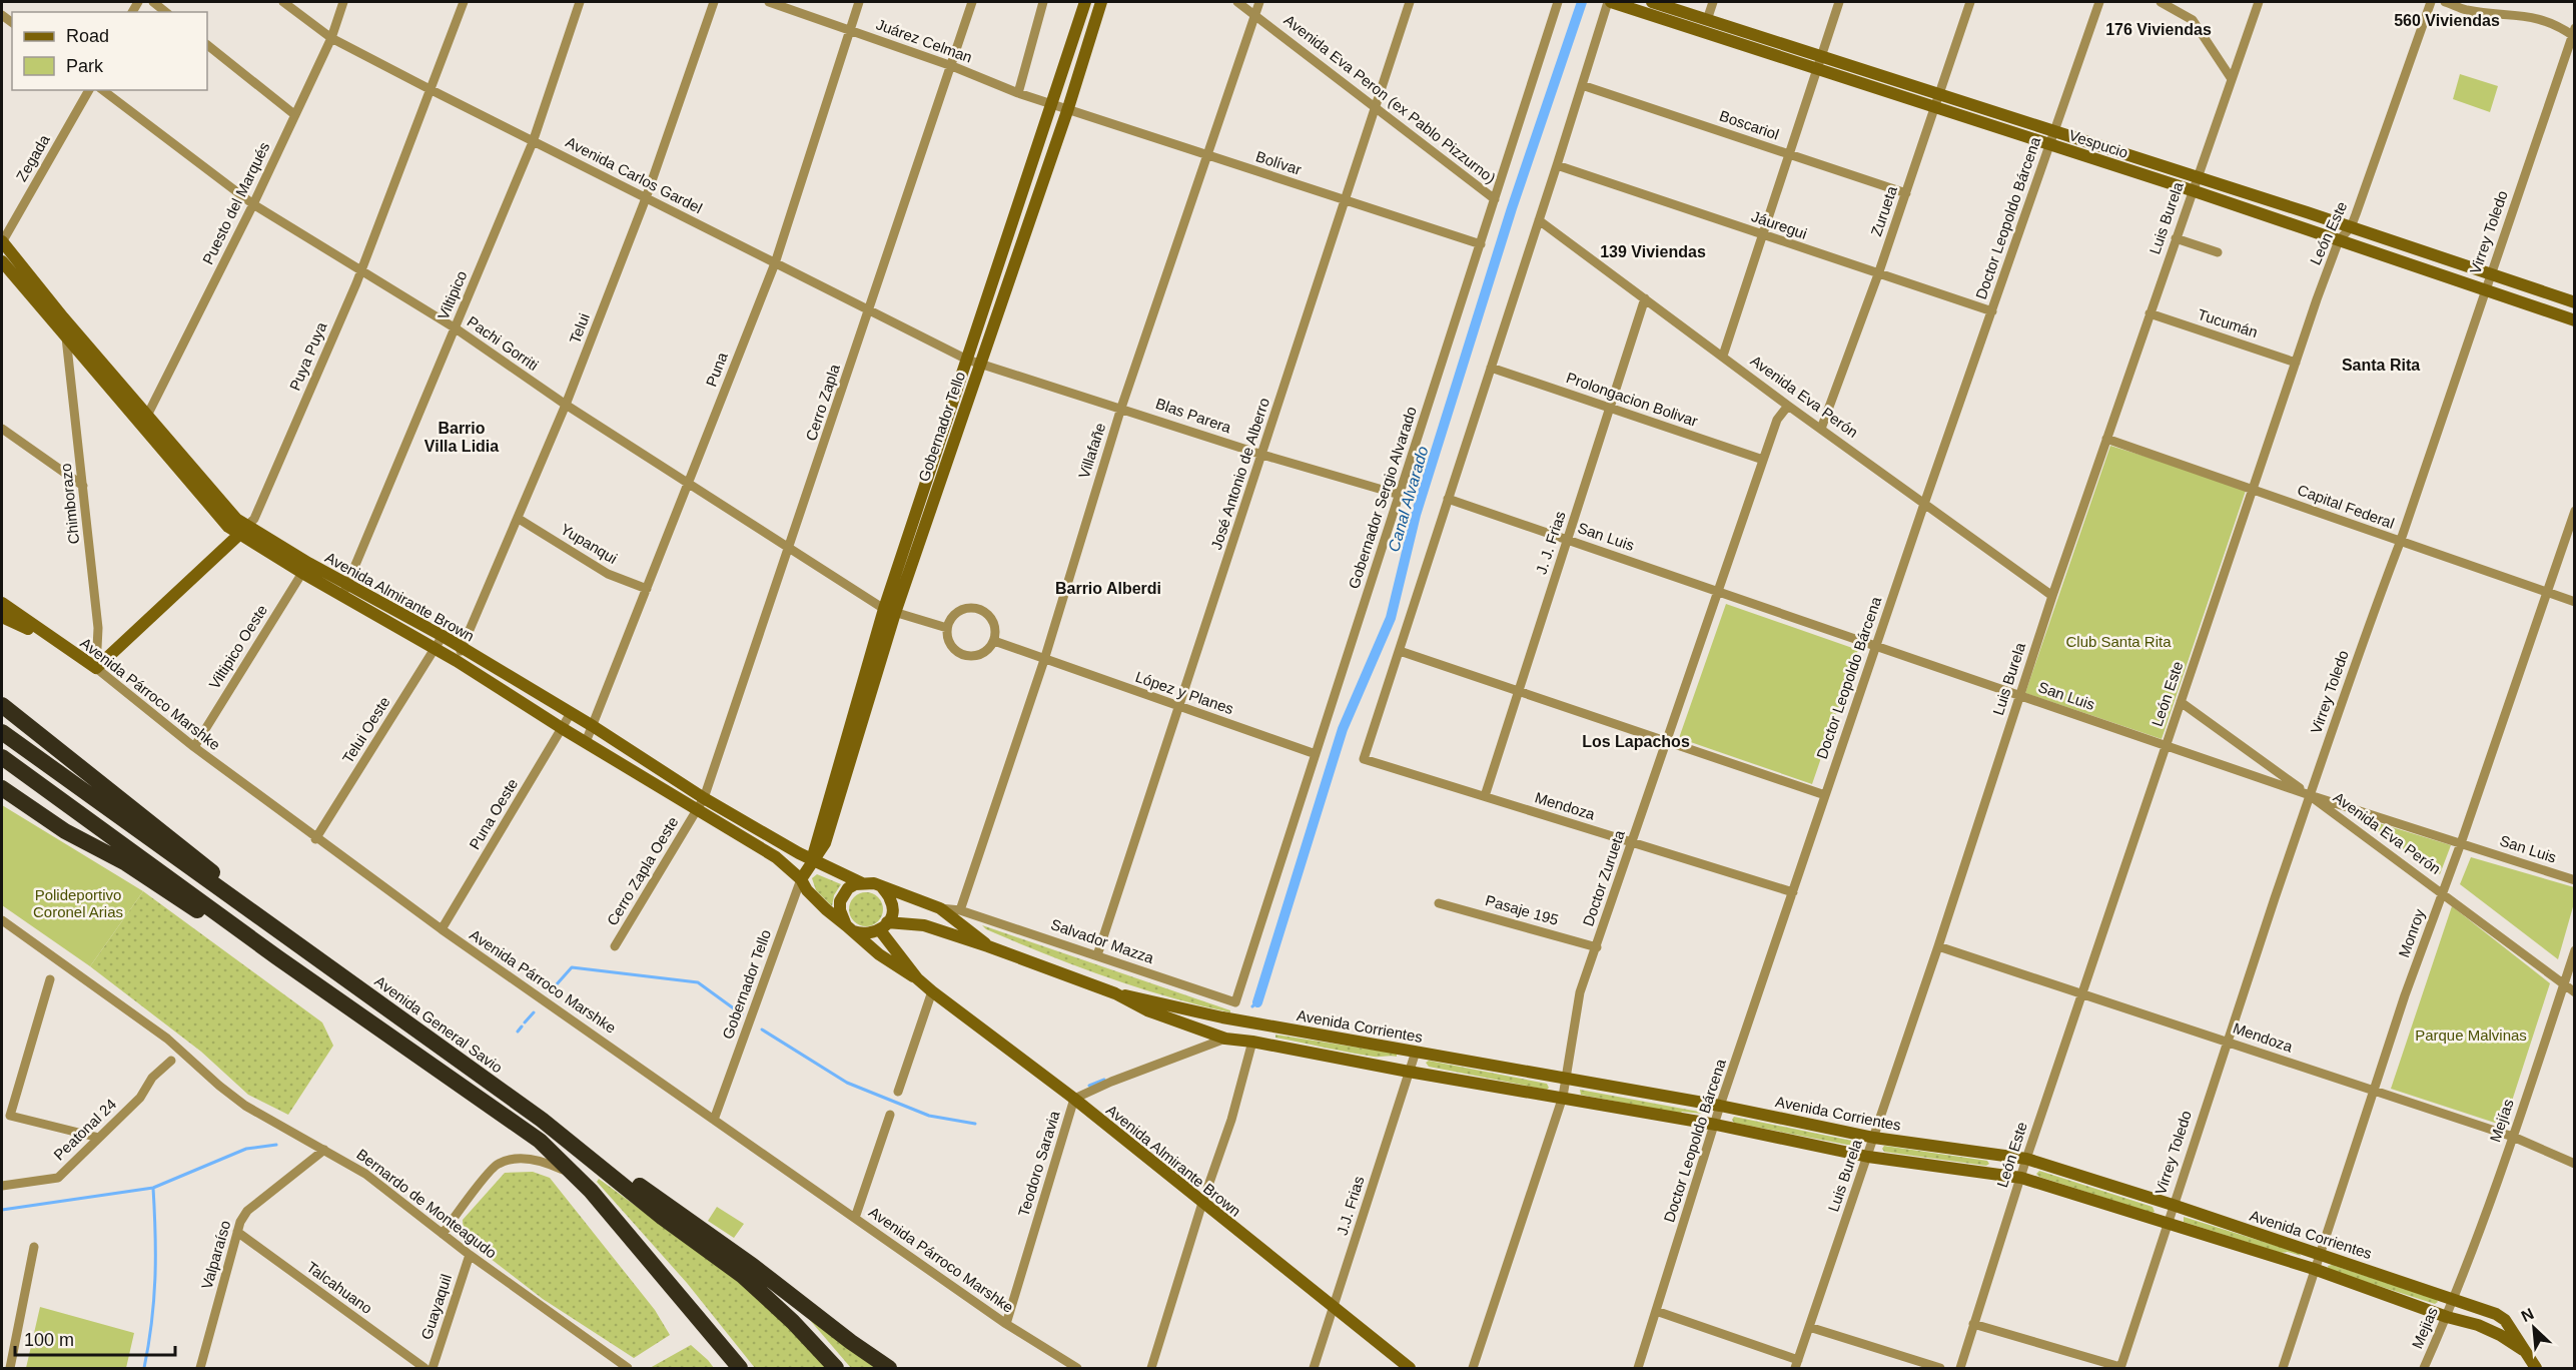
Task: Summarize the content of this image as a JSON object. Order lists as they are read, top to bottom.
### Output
{
  "streets": {
    "highway": ["Avenida General Savio"],
    "street": [
      "Juárez Celman",
      "Avenida Eva Peron (ex Pablo Pizzurno)",
      "Boscariol",
      "Vespucio",
      "Zegada",
      "Bolívar",
      "Avenida Carlos Gardel",
      "Puesto del Marqués",
      "Zurueta",
      "Doctor Leopoldo Bárcena",
      "Luis Burela",
      "Jáuregui",
      "Virrey Toledo",
      "León Este",
      "Viltipico",
      "Tucumán",
      "Telui",
      "Pachi Gorriti",
      "Puya Puya",
      "Puna",
      "Avenida Eva Perón",
      "Prolongacion Bolivar",
      "Cerro Zapla",
      "Blas Parera",
      "Gobernador Tello",
      "Villafañe",
      "José Antonio de Alberro",
      "Gobernador Sergio Alvarado",
      "Chimborazo",
      "Capital Federal",
      "San Luis",
      "J. J. Frias",
      "Yupanqui",
      "Avenida Almirante Brown",
      "Viltipico Oeste",
      "López y Planes",
      "Avenida Párroco Marshke",
      "Telui Oeste",
      "Mendoza",
      "Puna Oeste",
      "Cerro Zapla Oeste",
      "Doctor Zurueta",
      "Pasaje 195",
      "Monroy",
      "Salvador Mazza",
      "Avenida Corrientes",
      "Mejías",
      "Peatonal 24",
      "Teodoro Saravia",
      "Bernardo de Monteagudo",
      "J.J. Frias",
      "Valparaíso",
      "Talcahuano",
      "Guayaquil",
      "Mejias"
    ]
  },
  "crossings": [
    ["Juárez Celman", "Bolívar"],
    ["Juárez Celman", "Puna"],
    ["Juárez Celman", "Cerro Zapla"],
    ["Juárez Celman", "Gobernador Tello"],
    ["Avenida Eva Peron (ex Pablo Pizzurno)", "Villafañe"],
    ["Avenida Eva Peron (ex Pablo Pizzurno)", "José Antonio de Alberro"],
    ["Avenida Eva Peron (ex Pablo Pizzurno)", "Gobernador Sergio Alvarado"],
    ["Boscariol", "Zurueta"],
    ["Vespucio", "Zurueta"],
    ["Vespucio", "Doctor Leopoldo Bárcena"],
    ["Vespucio", "Luis Burela"],
    ["Vespucio", "Virrey Toledo"],
    ["Vespucio", "León Este"],
    ["Zegada", "Avenida Almirante Brown"],
    ["Bolívar", "Gobernador Tello"],
    ["Bolívar", "Villafañe"],
    ["Bolívar", "José Antonio de Alberro"],
    ["Bolívar", "Gobernador Sergio Alvarado"],
    ["Avenida Carlos Gardel", "Puesto del Marqués"],
    ["Avenida Carlos Gardel", "Viltipico"],
    ["Avenida Carlos Gardel", "Telui"],
    ["Avenida Carlos Gardel", "Puya Puya"],
    ["Avenida Carlos Gardel", "Puna"],
    ["Avenida Carlos Gardel", "Cerro Zapla"],
    ["Avenida Carlos Gardel", "Blas Parera"],
    ["Avenida Carlos Gardel", "Gobernador Tello"],
    ["Puesto del Marqués", "Pachi Gorriti"],
    ["Puesto del Marqués", "Avenida Almirante Brown"],
    ["Zurueta", "Jáuregui"],
    ["Zurueta", "Avenida Eva Perón"],
    ["Doctor Leopoldo Bárcena", "Jáuregui"],
    ["Doctor Leopoldo Bárcena", "Avenida Eva Perón"],
    ["Doctor Leopoldo Bárcena", "San Luis"],
    ["Doctor Leopoldo Bárcena", "Mendoza"],
    ["Doctor Leopoldo Bárcena", "Avenida Corrientes"],
    ["Luis Burela", "Tucumán"],
    ["Luis Burela", "Avenida Eva Perón"],
    ["Luis Burela", "Capital Federal"],
    ["Luis Burela", "San Luis"],
    ["Luis Burela", "Mendoza"],
    ["Luis Burela", "Avenida Corrientes"],
    ["Virrey Toledo", "Avenida Eva Perón"],
    ["Virrey Toledo", "Capital Federal"],
    ["Virrey Toledo", "San Luis"],
    ["Virrey Toledo", "Mendoza"],
    ["Virrey Toledo", "Avenida Corrientes"],
    ["León Este", "Tucumán"],
    ["León Este", "Avenida Eva Perón"],
    ["León Este", "Capital Federal"],
    ["León Este", "San Luis"],
    ["León Este", "Mendoza"],
    ["León Este", "Avenida Corrientes"],
    ["Viltipico", "Pachi Gorriti"],
    ["Viltipico", "Avenida Almirante Brown"],
    ["Telui", "Pachi Gorriti"],
    ["Telui", "Yupanqui"],
    ["Telui", "Avenida Almirante Brown"],
    ["Pachi Gorriti", "Puya Puya"],
    ["Pachi Gorriti", "Puna"],
    ["Pachi Gorriti", "Cerro Zapla"],
    ["Pachi Gorriti", "Gobernador Tello"],
    ["Pachi Gorriti", "López y Planes"],
    ["Puya Puya", "Chimborazo"],
    ["Puya Puya", "Avenida Almirante Brown"],
    ["Puya Puya", "Avenida Párroco Marshke"],
    ["Puna", "Yupanqui"],
    ["Puna", "Avenida Almirante Brown"],
    ["Avenida Eva Perón", "San Luis"],
    ["Avenida Eva Perón", "J. J. Frias"],
    ["Avenida Eva Perón", "Doctor Zurueta"],
    ["Avenida Eva Perón", "Monroy"],
    ["Avenida Eva Perón", "Mejías"],
    ["Prolongacion Bolivar", "J. J. Frias"],
    ["Prolongacion Bolivar", "Doctor Zurueta"],
    ["Cerro Zapla", "Avenida Almirante Brown"],
    ["Cerro Zapla", "Cerro Zapla Oeste"],
    ["Blas Parera", "Gobernador Tello"],
    ["Blas Parera", "Villafañe"],
    ["Blas Parera", "José Antonio de Alberro"],
    ["Blas Parera", "Gobernador Sergio Alvarado"],
    ["Gobernador Tello", "Avenida Almirante Brown"],
    ["Gobernador Tello", "Avenida Párroco Marshke"],
    ["Villafañe", "López y Planes"],
    ["Villafañe", "Salvador Mazza"],
    ["José Antonio de Alberro", "López y Planes"],
    ["José Antonio de Alberro", "Salvador Mazza"],
    ["Gobernador Sergio Alvarado", "López y Planes"],
    ["Gobernador Sergio Alvarado", "Salvador Mazza"],
    ["Chimborazo", "Avenida Almirante Brown"],
    ["Chimborazo", "Avenida Párroco Marshke"],
    ["Capital Federal", "Monroy"],
    ["San Luis", "J. J. Frias"],
    ["San Luis", "Doctor Zurueta"],
    ["San Luis", "Monroy"],
    ["J. J. Frias", "Mendoza"],
    ["Avenida Almirante Brown", "Viltipico Oeste"],
    ["Avenida Almirante Brown", "Telui Oeste"],
    ["Avenida Almirante Brown", "Puna Oeste"],
    ["Avenida Almirante Brown", "Cerro Zapla Oeste"],
    ["Avenida Almirante Brown", "Avenida Corrientes"],
    ["Avenida Almirante Brown", "Teodoro Saravia"],
    ["Avenida Almirante Brown", "J.J. Frias"],
    ["Viltipico Oeste", "Avenida Párroco Marshke"],
    ["Avenida Párroco Marshke", "Telui Oeste"],
    ["Avenida Párroco Marshke", "Puna Oeste"],
    ["Avenida Párroco Marshke", "Teodoro Saravia"],
    ["Mendoza", "Doctor Zurueta"],
    ["Mendoza", "Monroy"],
    ["Mendoza", "Mejías"],
    ["Doctor Zurueta", "Pasaje 195"],
    ["Doctor Zurueta", "Avenida Corrientes"],
    ["Monroy", "Avenida Corrientes"],
    ["Salvador Mazza", "Avenida Corrientes"],
    ["Avenida Corrientes", "Mejías"],
    ["Avenida Corrientes", "Teodoro Saravia"],
    ["Avenida Corrientes", "J.J. Frias"],
    ["Avenida Corrientes", "Mejias"],
    ["Mejías", "Mejias"],
    ["Bernardo de Monteagudo", "Valparaíso"],
    ["Bernardo de Monteagudo", "Guayaquil"],
    ["Valparaíso", "Talcahuano"]
  ],
  "districts": [
    "560 Viviendas",
    "176 Viviendas",
    "139 Viviendas",
    "Santa Rita",
    "Barrio Villa Lidia",
    "Barrio Alberdi",
    "Los Lapachos"
  ],
  "water": ["Canal Alvarado"],
  "parks": ["Club Santa Rita", "Polideportivo Coronel Arias", "Parque Malvinas"],
  "legend": ["Road", "Park"],
  "scale_bar": "100 m",
  "north": "top left"
}
